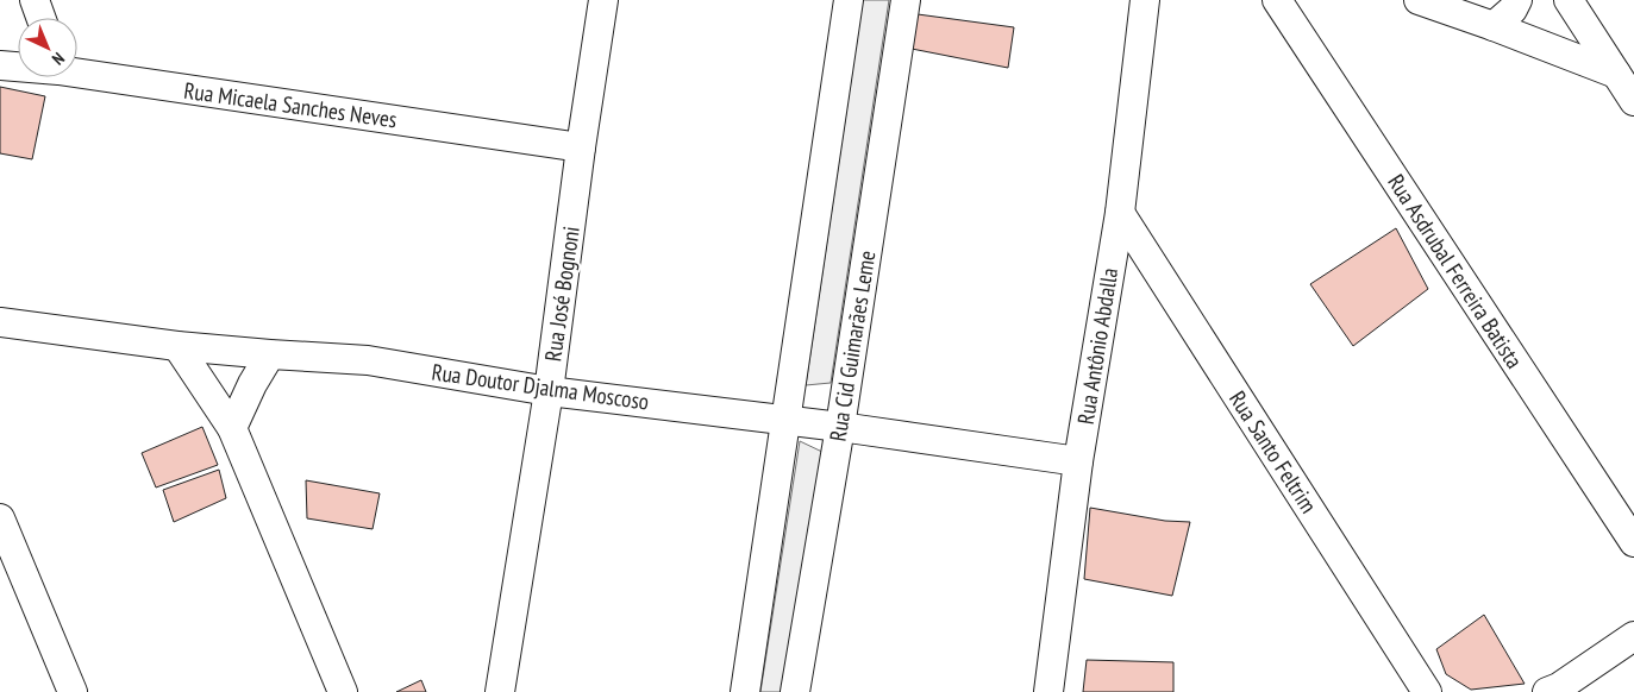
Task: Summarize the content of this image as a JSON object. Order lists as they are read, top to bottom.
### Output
{
  "streets": {
    "street": [
      "Rua Micaela Sanches Neves",
      "Rua Asdrubal Ferreira Batista",
      "Rua José Bognoni",
      "Rua Cid Guimarães Leme",
      "Rua Antônio Abdalla",
      "Rua Doutor Djalma Moscoso",
      "Rua Santo Feltrim"
    ]
  },
  "crossings": [
    ["Rua Micaela Sanches Neves", "Rua José Bognoni"],
    ["Rua José Bognoni", "Rua Doutor Djalma Moscoso"],
    ["Rua Cid Guimarães Leme", "Rua Doutor Djalma Moscoso"],
    ["Rua Antônio Abdalla", "Rua Doutor Djalma Moscoso"],
    ["Rua Antônio Abdalla", "Rua Santo Feltrim"]
  ],
  "north": "bottom right"
}
